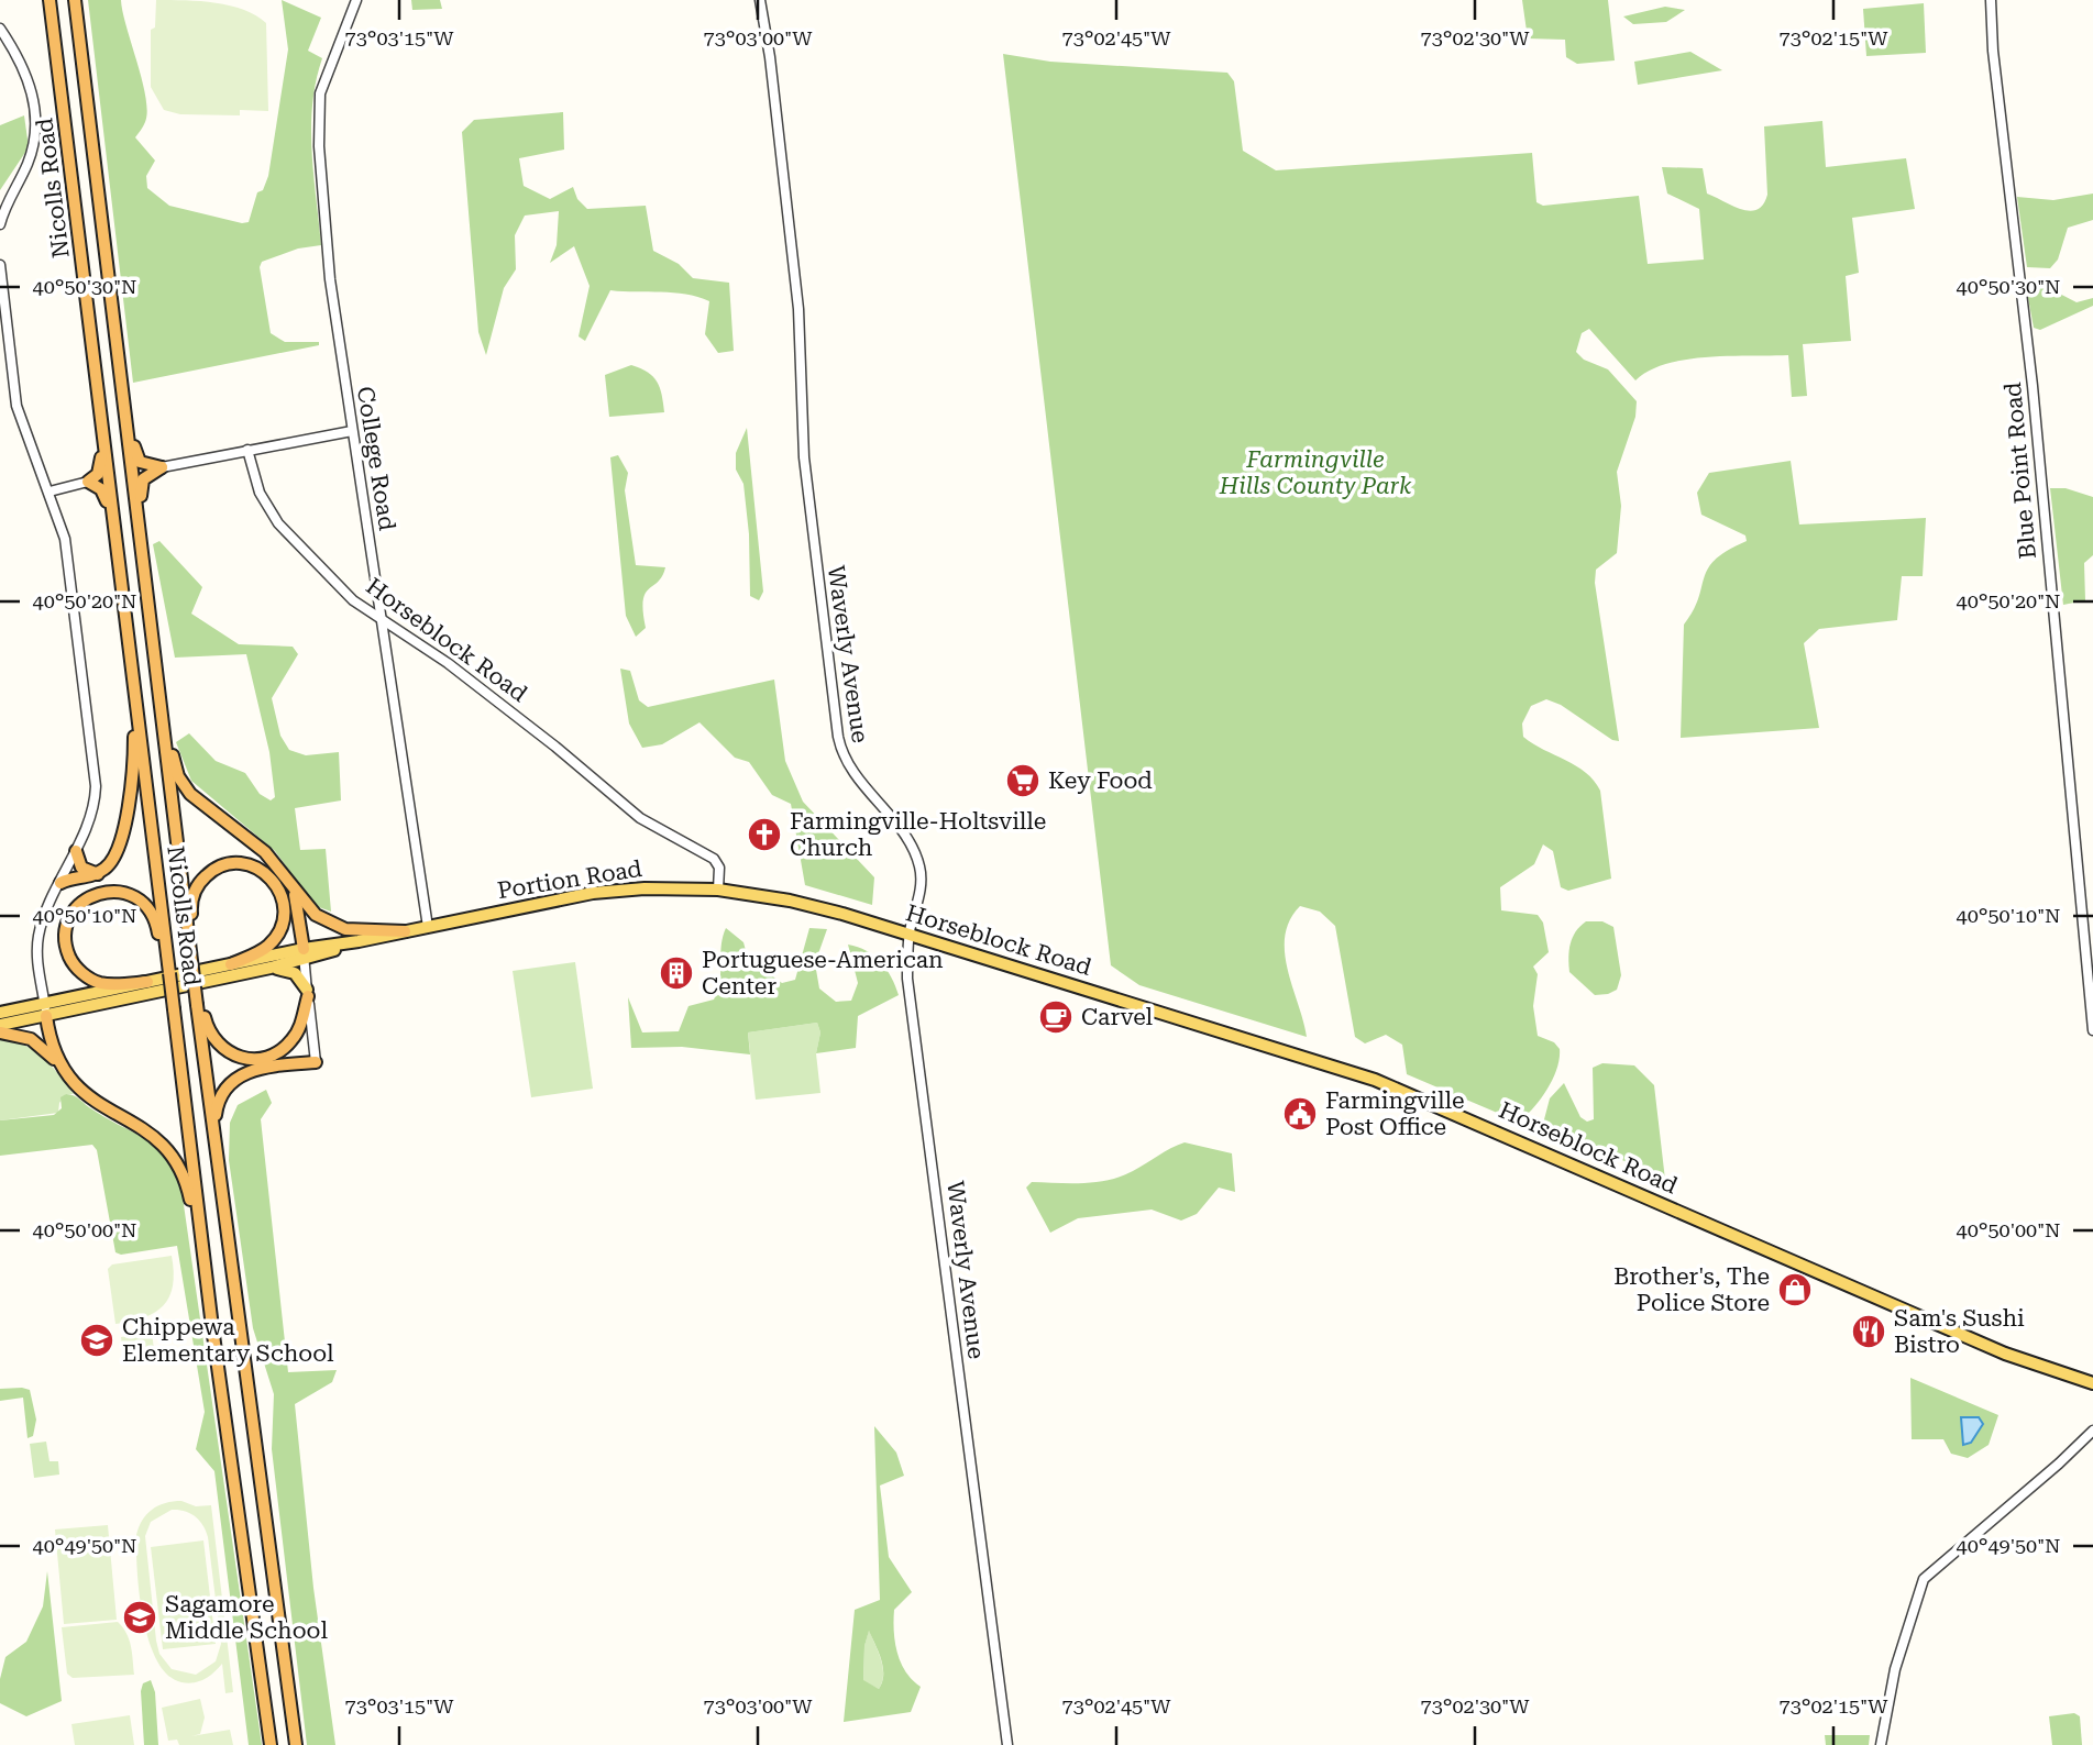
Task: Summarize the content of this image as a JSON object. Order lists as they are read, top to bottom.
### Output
{
  "streets": {
    "highway": ["Nicolls Road"],
    "main road": ["Horseblock Road", "Portion Road"],
    "street": ["College Road", "Blue Point Road", "Waverly Avenue"]
  },
  "crossings": [
    ["College Road", "Horseblock Road"],
    ["College Road", "Portion Road"],
    ["Horseblock Road", "Waverly Avenue"],
    ["Horseblock Road", "Portion Road"]
  ],
  "parks": ["Farmingville Hills County Park"],
  "places": {
    "supermarket": ["Key Food"],
    "church": ["Farmingville-Holtsville Church"],
    "building": ["Portuguese-American Center"],
    "cafe": ["Carvel"],
    "public building": ["Farmingville Post Office"],
    "shop": ["Brother's, The Police Store"],
    "restaurant": ["Sam's Sushi Bistro"],
    "school or university": ["Chippewa Elementary School", "Sagamore Middle School"]
  },
  "coordinates": [
    "73°03'15\"W",
    "73°03'00\"W",
    "73°02'45\"W",
    "73°02'30\"W",
    "73°02'15\"W",
    "40°50'30\"N",
    "40°50'20\"N",
    "40°50'10\"N",
    "40°50'00\"N",
    "40°49'50\"N"
  ]
}
